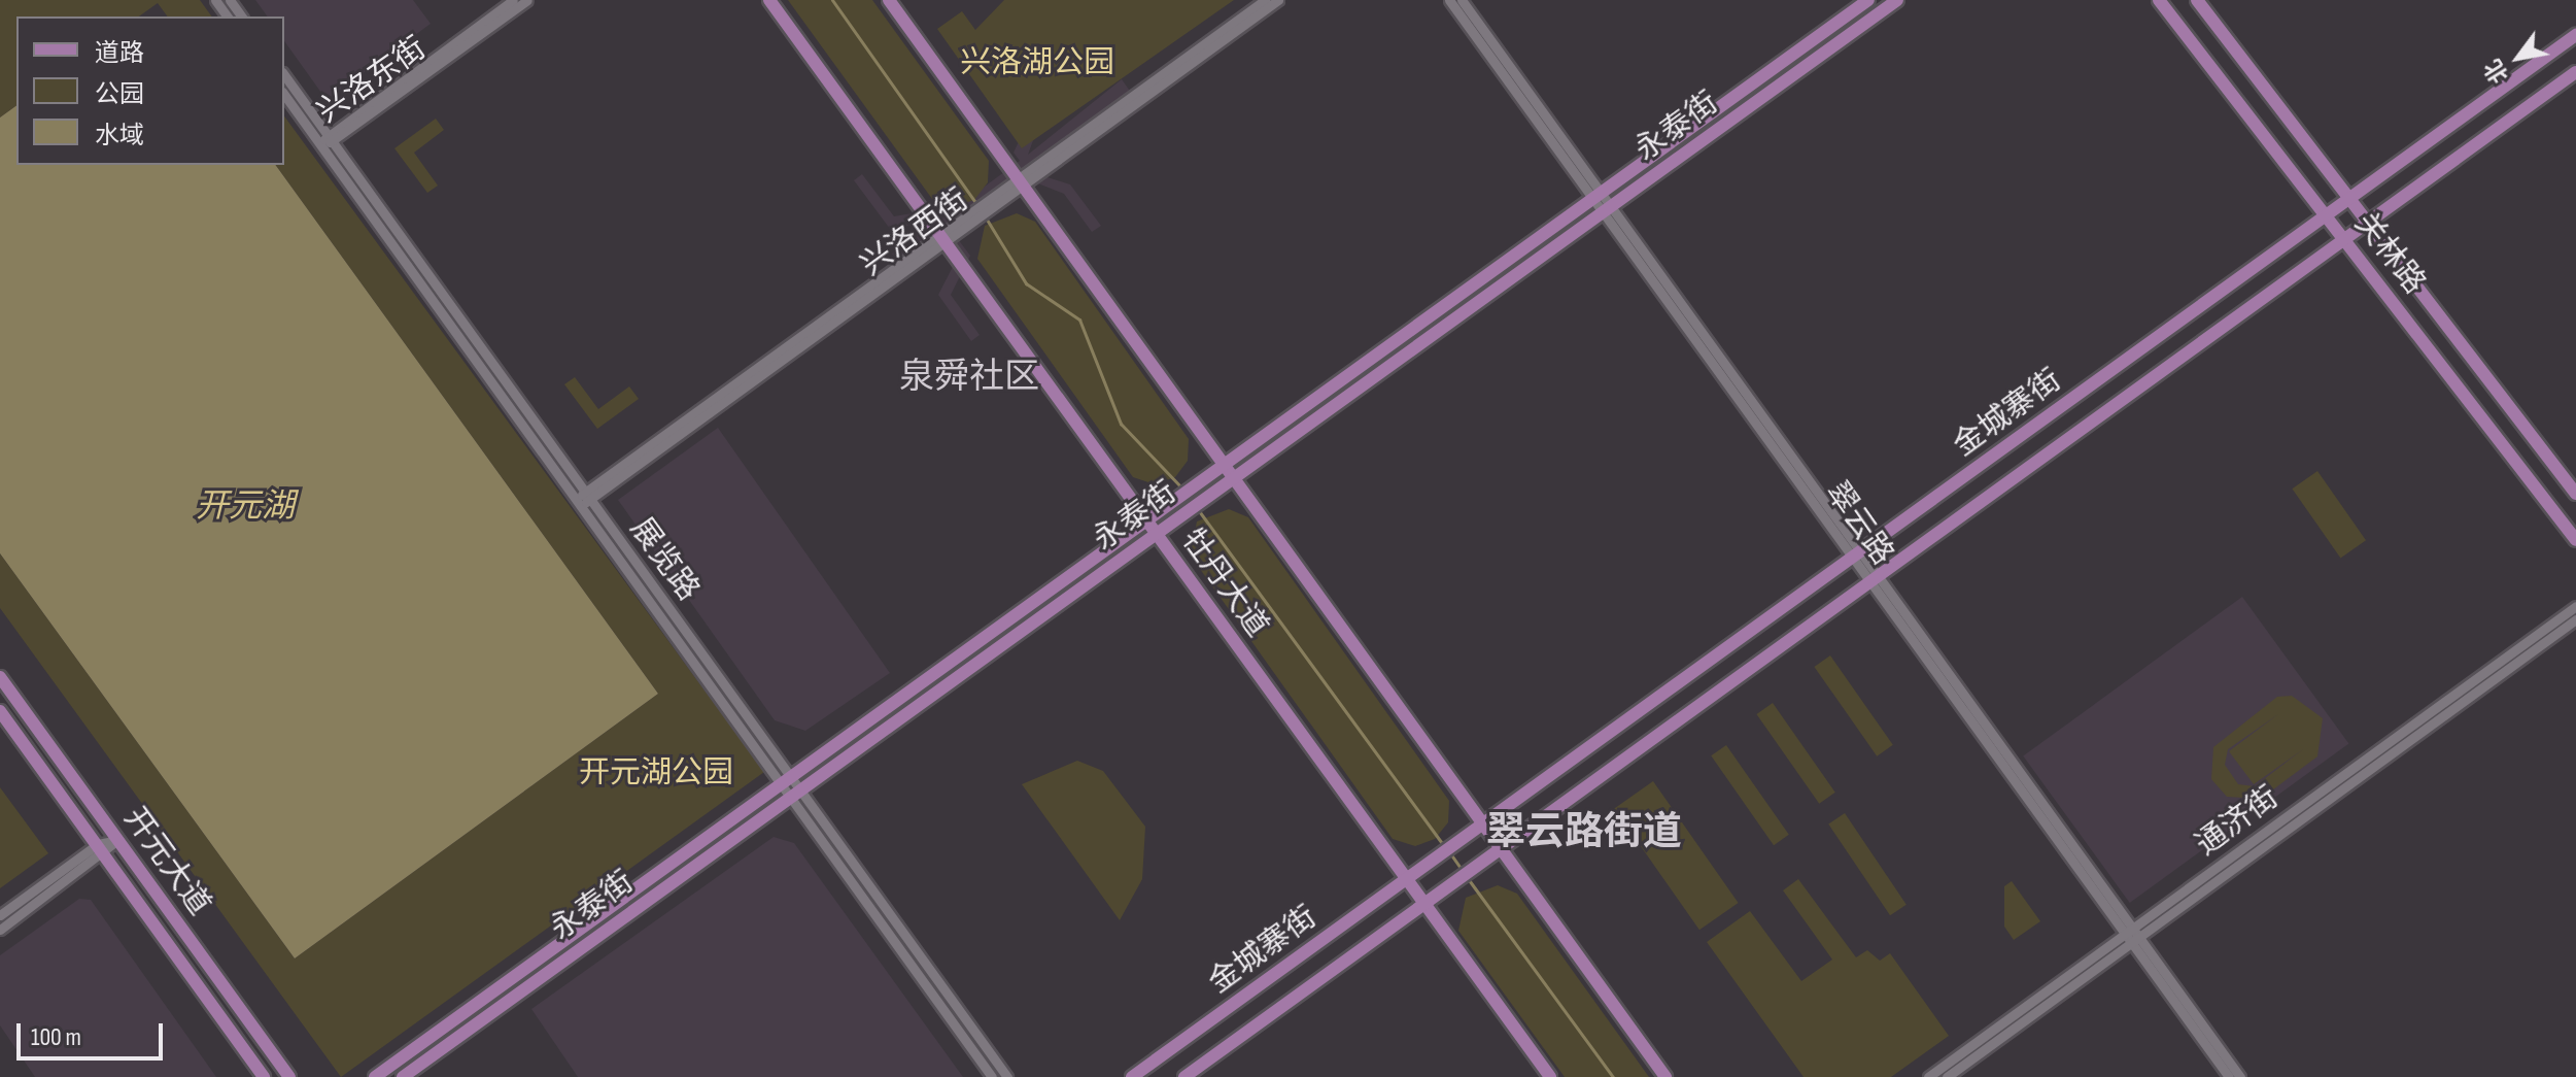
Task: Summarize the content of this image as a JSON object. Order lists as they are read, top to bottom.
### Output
{
  "streets": {
    "main road": [
      "永泰街",
      "关林路",
      "金城寨街",
      "牡丹大道",
      "开元大道"
    ],
    "street": [
      "兴洛东街",
      "兴洛西街",
      "翠云路",
      "展览路",
      "通济街"
    ]
  },
  "crossings": [
    ["兴洛东街", "展览路"],
    ["永泰街", "翠云路"],
    ["永泰街", "展览路"],
    ["永泰街", "牡丹大道"],
    ["兴洛西街", "展览路"],
    ["兴洛西街", "牡丹大道"],
    ["关林路", "金城寨街"],
    ["金城寨街", "翠云路"],
    ["金城寨街", "牡丹大道"],
    ["翠云路", "通济街"]
  ],
  "districts": ["泉舜社区", "翠云路街道"],
  "water": ["开元湖"],
  "parks": ["兴洛湖公园", "开元湖公园"],
  "legend": ["道路", "公园", "水域"],
  "scale_bar": "100 m",
  "north": "bottom left"
}
